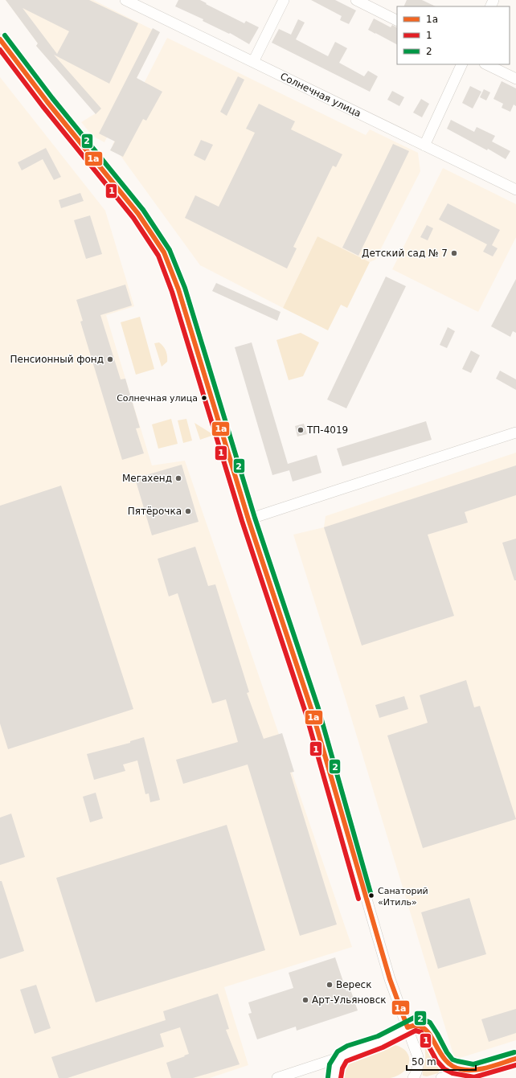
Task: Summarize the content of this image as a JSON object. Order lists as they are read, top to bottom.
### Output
{
  "streets": {
    "street": ["Солнечная улица"]
  },
  "places": [
    "Детский сад № 7",
    "Пенсионный фонд",
    "Солнечная улица",
    "ТП-4019",
    "Мегахенд",
    "Пятёрочка",
    "Санаторий «Итиль»",
    "Вереск",
    "Арт-Ульяновск"
  ],
  "lines": ["transit line 2", "transit line 1а", "transit line 1"],
  "legend": ["1а", "1", "2"],
  "scale_bar": "50 m"
}
